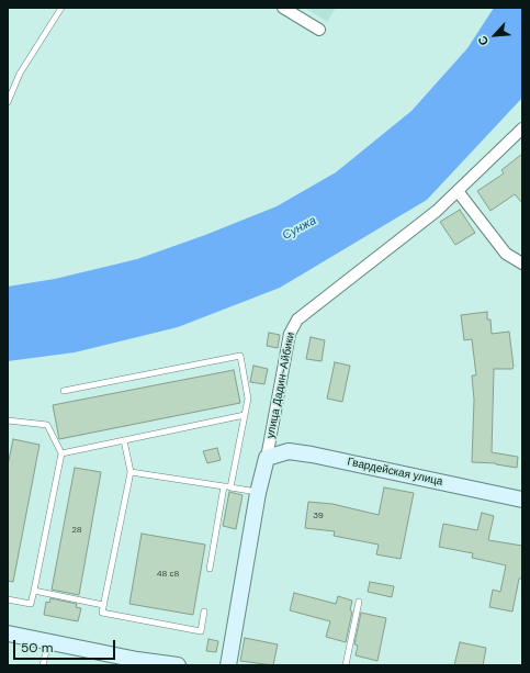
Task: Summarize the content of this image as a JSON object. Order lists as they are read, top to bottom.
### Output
{
  "streets": {
    "street": ["улица Дадин-Айбики", "Гвардейская улица"]
  },
  "crossings": [
    ["улица Дадин-Айбики", "Гвардейская улица"]
  ],
  "water": ["Сунжа"],
  "house_numbers": ["39", "28", "48 с8"],
  "scale_bar": "50 m",
  "north": "bottom left"
}
